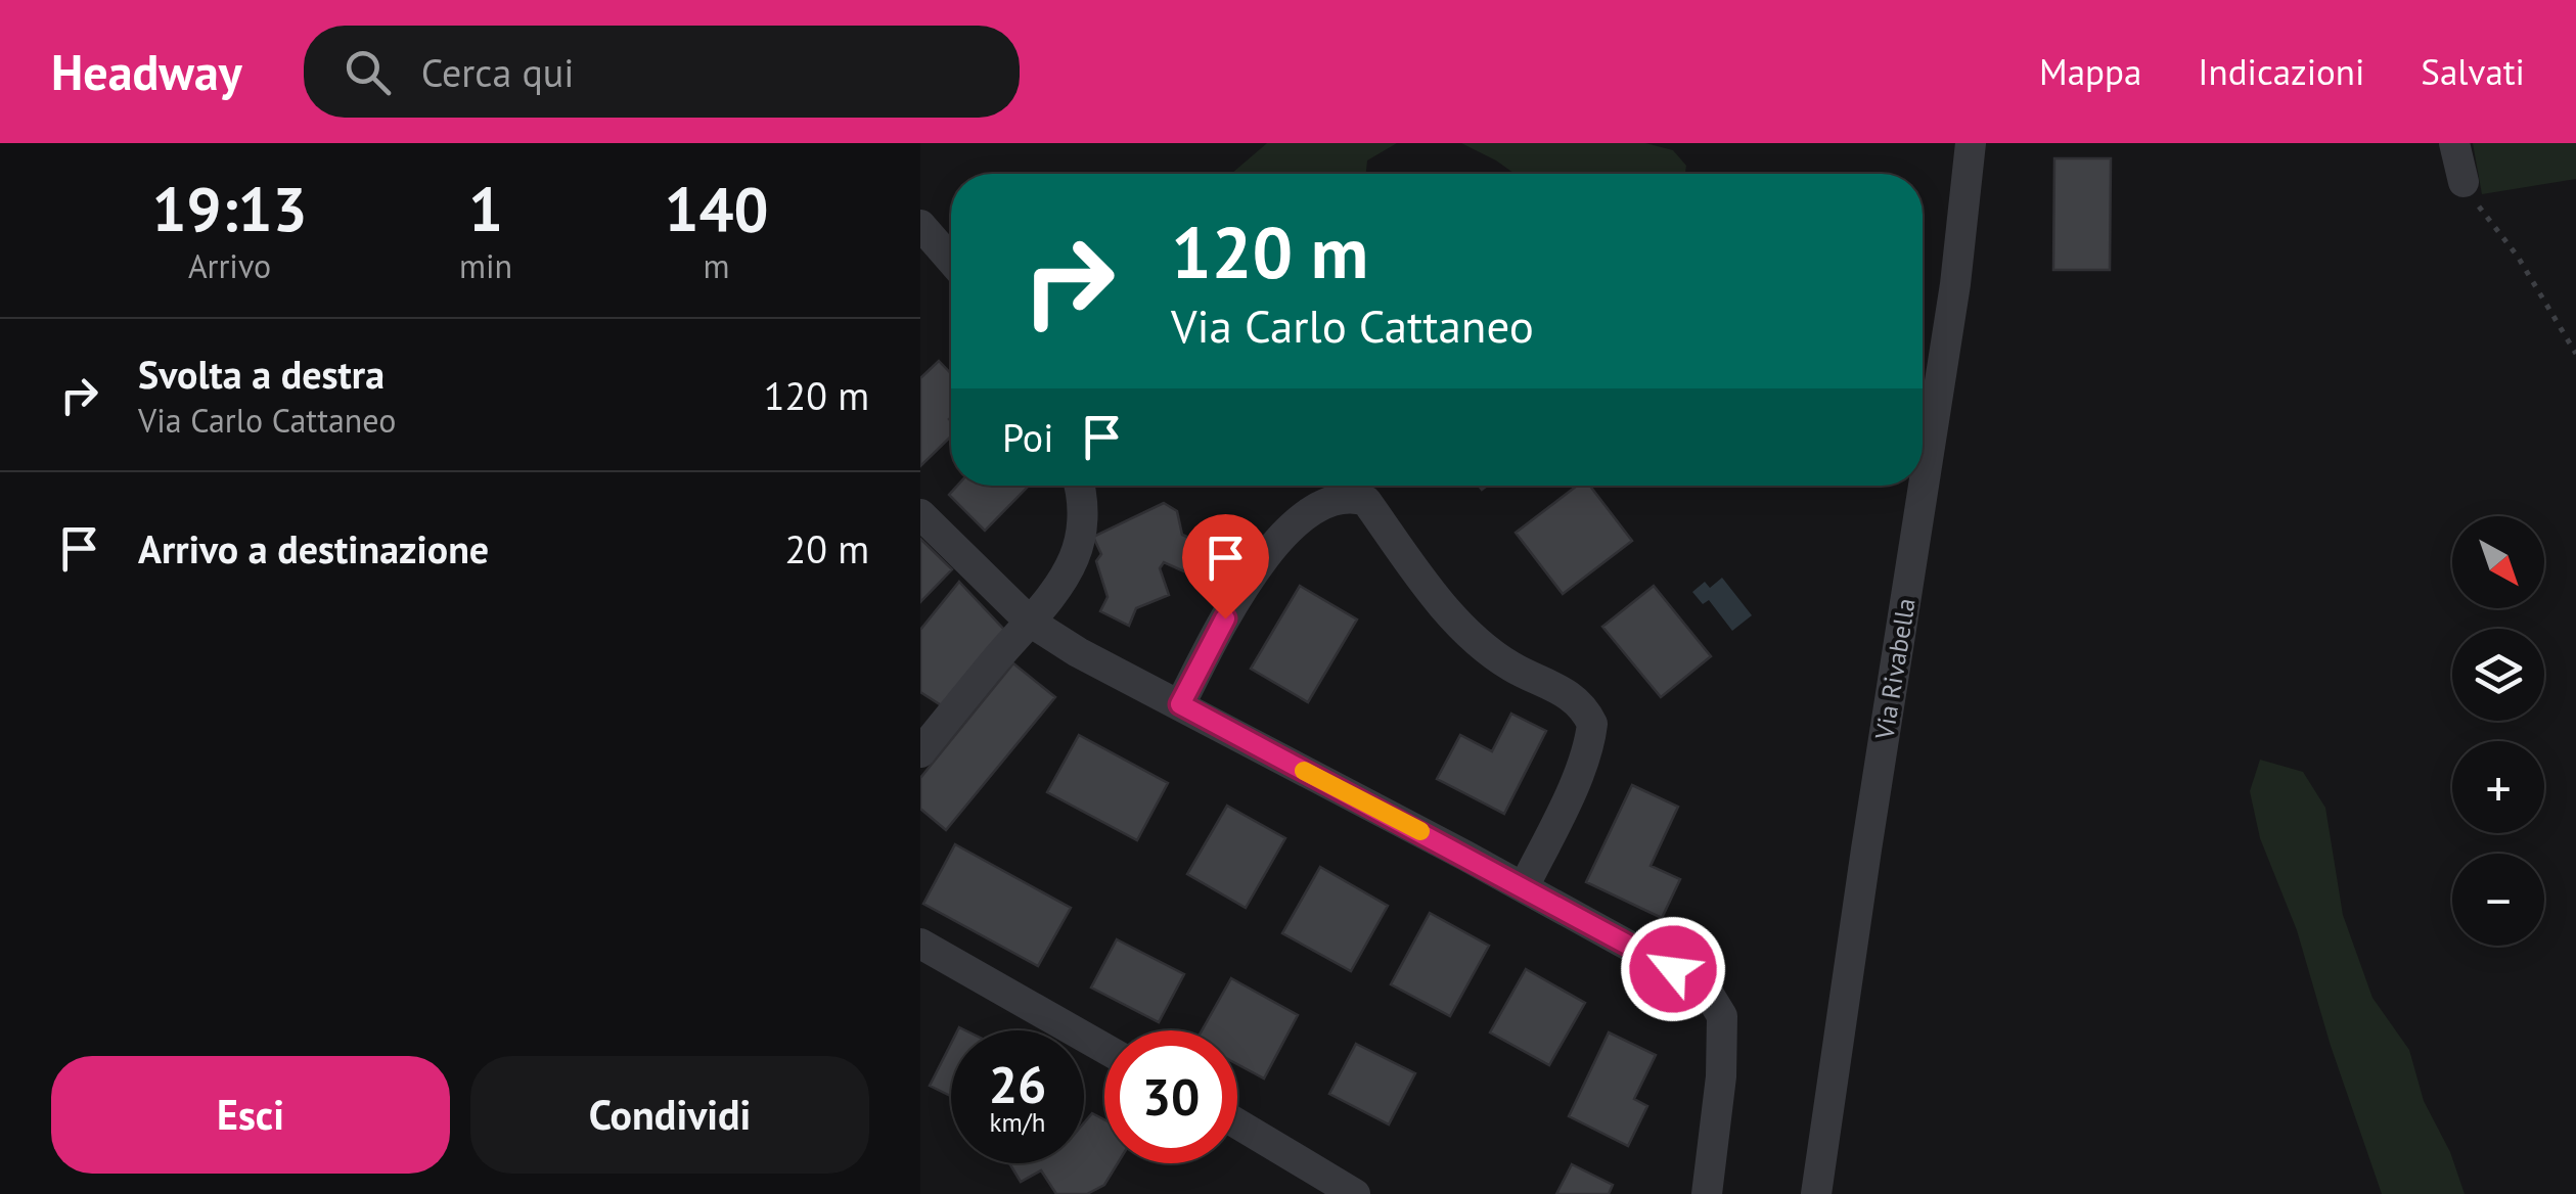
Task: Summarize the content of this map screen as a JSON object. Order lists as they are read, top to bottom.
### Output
{
  "streets": {
    "street": ["Via Rivabella"]
  },
  "north": "bottom right",
  "page": {
    "header": "Headway",
    "search": "Cerca qui",
    "nav": ["Mappa", "Indicazioni", "Salvati"],
    "eta": [
      "19:13",
      "Arrivo",
      "1",
      "min",
      "140",
      "m"
    ],
    "turn": ["120 m", "Via Carlo Cattaneo"],
    "list": [
      {
        "name": "Svolta a destra",
        "note": "Via Carlo Cattaneo",
        "value": "120 m"
      },
      {
        "name": "Arrivo a destinazione",
        "value": "20 m"
      }
    ],
    "then": "Poi",
    "map_buttons": ["+", "−"],
    "speed": "26 km/h",
    "limit": "30",
    "buttons": ["Esci", "Condividi"]
  }
}
